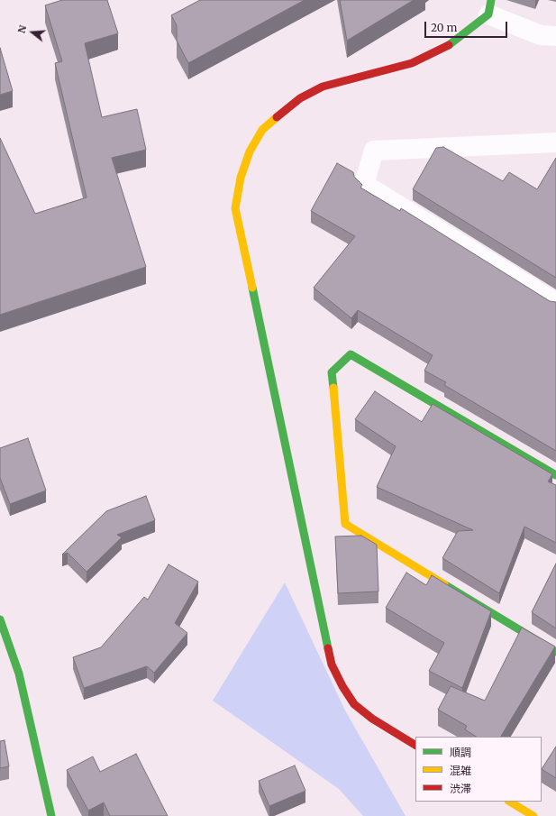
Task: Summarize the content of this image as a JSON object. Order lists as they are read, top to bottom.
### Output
{
  "legend": ["順調", "混雑", "渋滞"],
  "scale_bar": "20 m",
  "north": "left"
}
